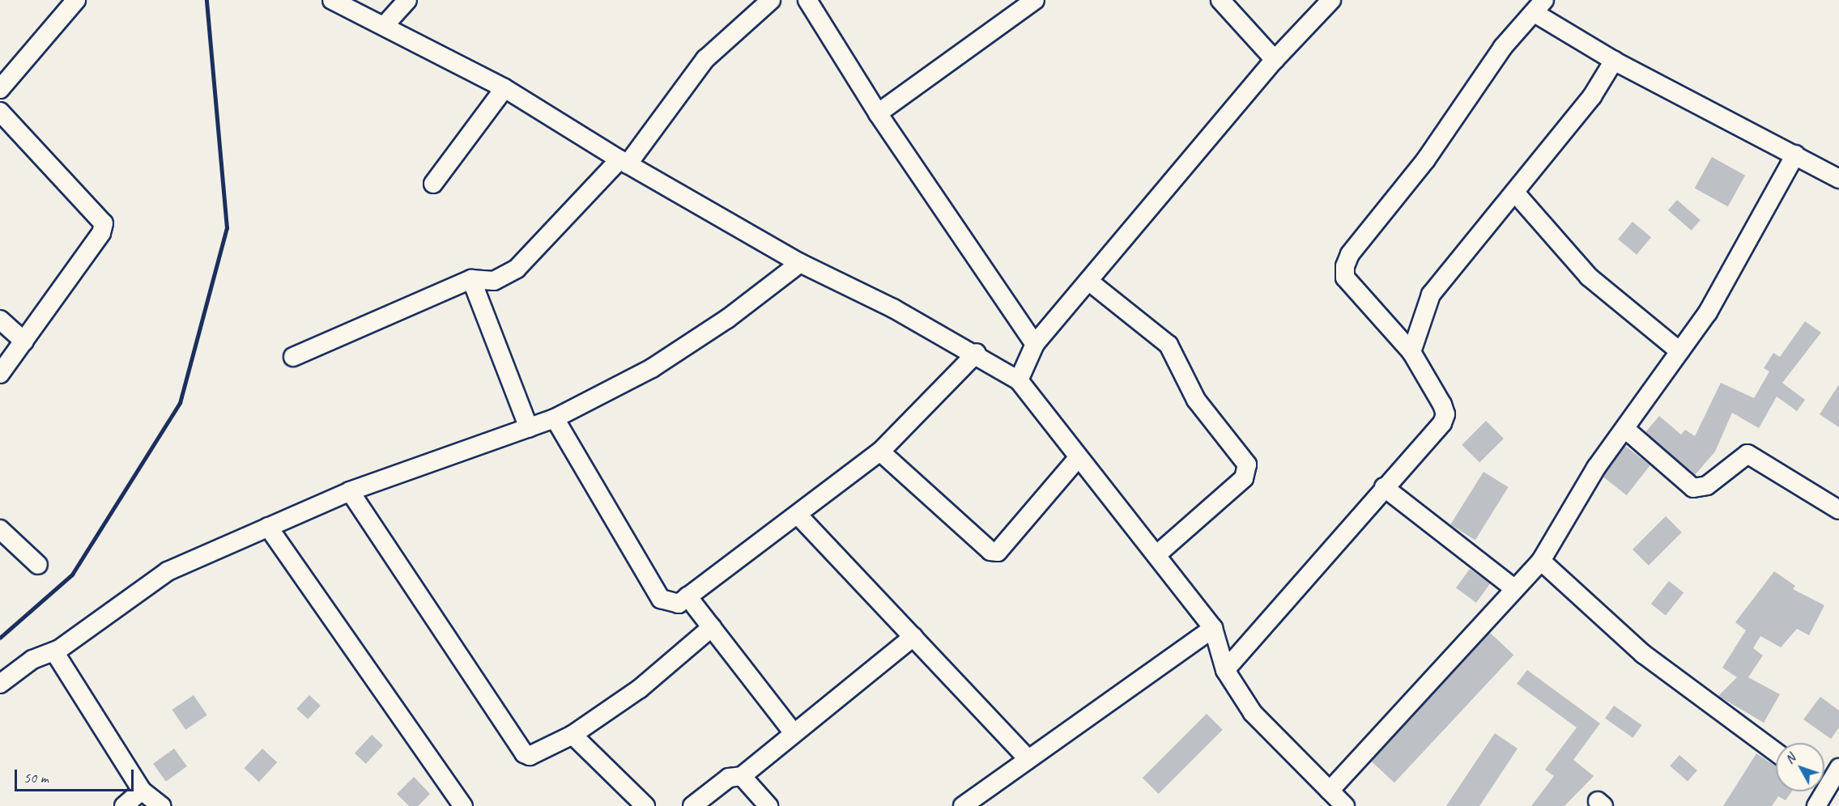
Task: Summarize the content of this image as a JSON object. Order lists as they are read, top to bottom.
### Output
{
  "scale_bar": "50 m",
  "north": "top left"
}
